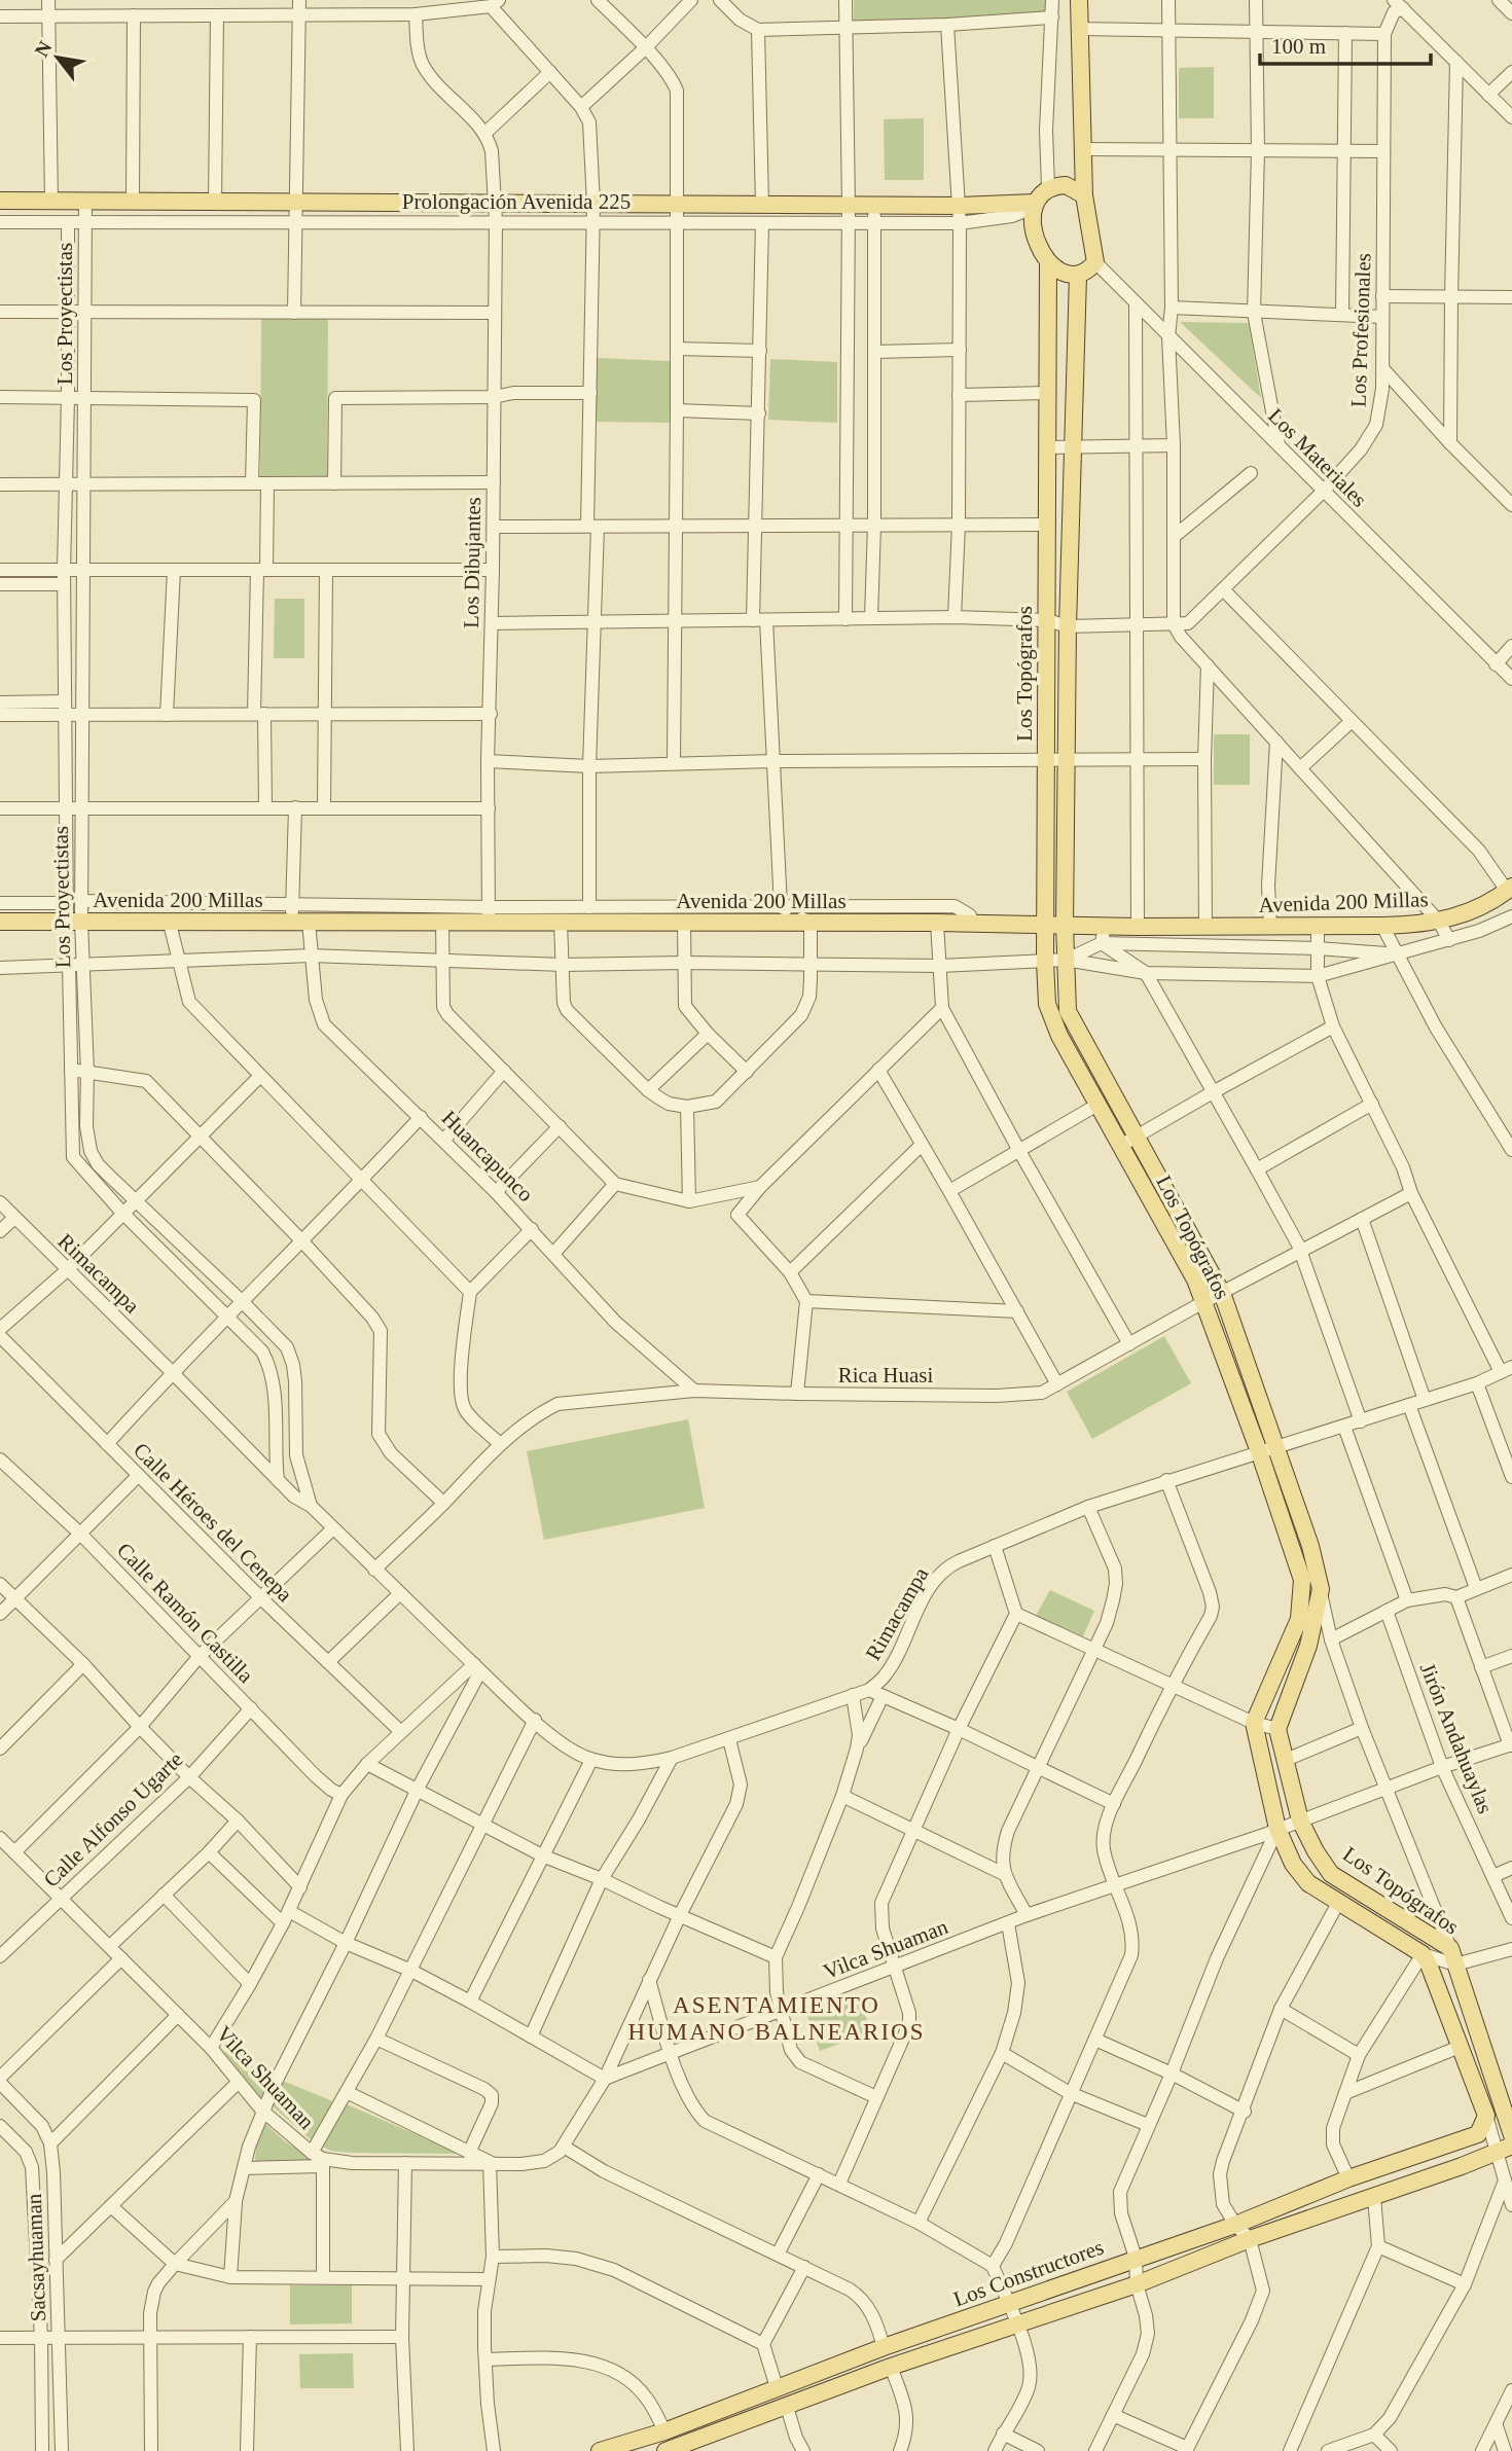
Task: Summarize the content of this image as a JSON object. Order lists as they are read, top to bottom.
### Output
{
  "streets": {
    "main road": [
      "Prolongación Avenida 225",
      "Los Topógrafos",
      "Avenida 200 Millas",
      "Los Constructores"
    ],
    "street": [
      "Los Proyectistas",
      "Los Profesionales",
      "Los Materiales",
      "Los Dibujantes",
      "Huancapunco",
      "Rimacampa",
      "Rica Huasi",
      "Calle Héroes del Cenepa",
      "Calle Ramón Castilla",
      "Jirón Andahuaylas",
      "Calle Alfonso Ugarte",
      "Vilca Shuaman",
      "Sacsayhuaman"
    ]
  },
  "crossings": [
    ["Prolongación Avenida 225", "Los Proyectistas"],
    ["Prolongación Avenida 225", "Los Materiales"],
    ["Prolongación Avenida 225", "Los Dibujantes"],
    ["Prolongación Avenida 225", "Los Topógrafos"],
    ["Los Proyectistas", "Avenida 200 Millas"],
    ["Los Proyectistas", "Rimacampa"],
    ["Los Profesionales", "Los Materiales"],
    ["Los Materiales", "Los Topógrafos"],
    ["Los Dibujantes", "Avenida 200 Millas"],
    ["Los Topógrafos", "Avenida 200 Millas"],
    ["Los Topógrafos", "Rimacampa"],
    ["Los Topógrafos", "Rica Huasi"],
    ["Los Topógrafos", "Vilca Shuaman"],
    ["Los Topógrafos", "Los Constructores"],
    ["Avenida 200 Millas", "Huancapunco"],
    ["Huancapunco", "Rica Huasi"],
    ["Rimacampa", "Rica Huasi"],
    ["Calle Ramón Castilla", "Calle Alfonso Ugarte"],
    ["Jirón Andahuaylas", "Vilca Shuaman"],
    ["Calle Alfonso Ugarte", "Vilca Shuaman"]
  ],
  "districts": ["ASENTAMIENTO HUMANO BALNEARIOS"],
  "scale_bar": "100 m",
  "north": "top left"
}
